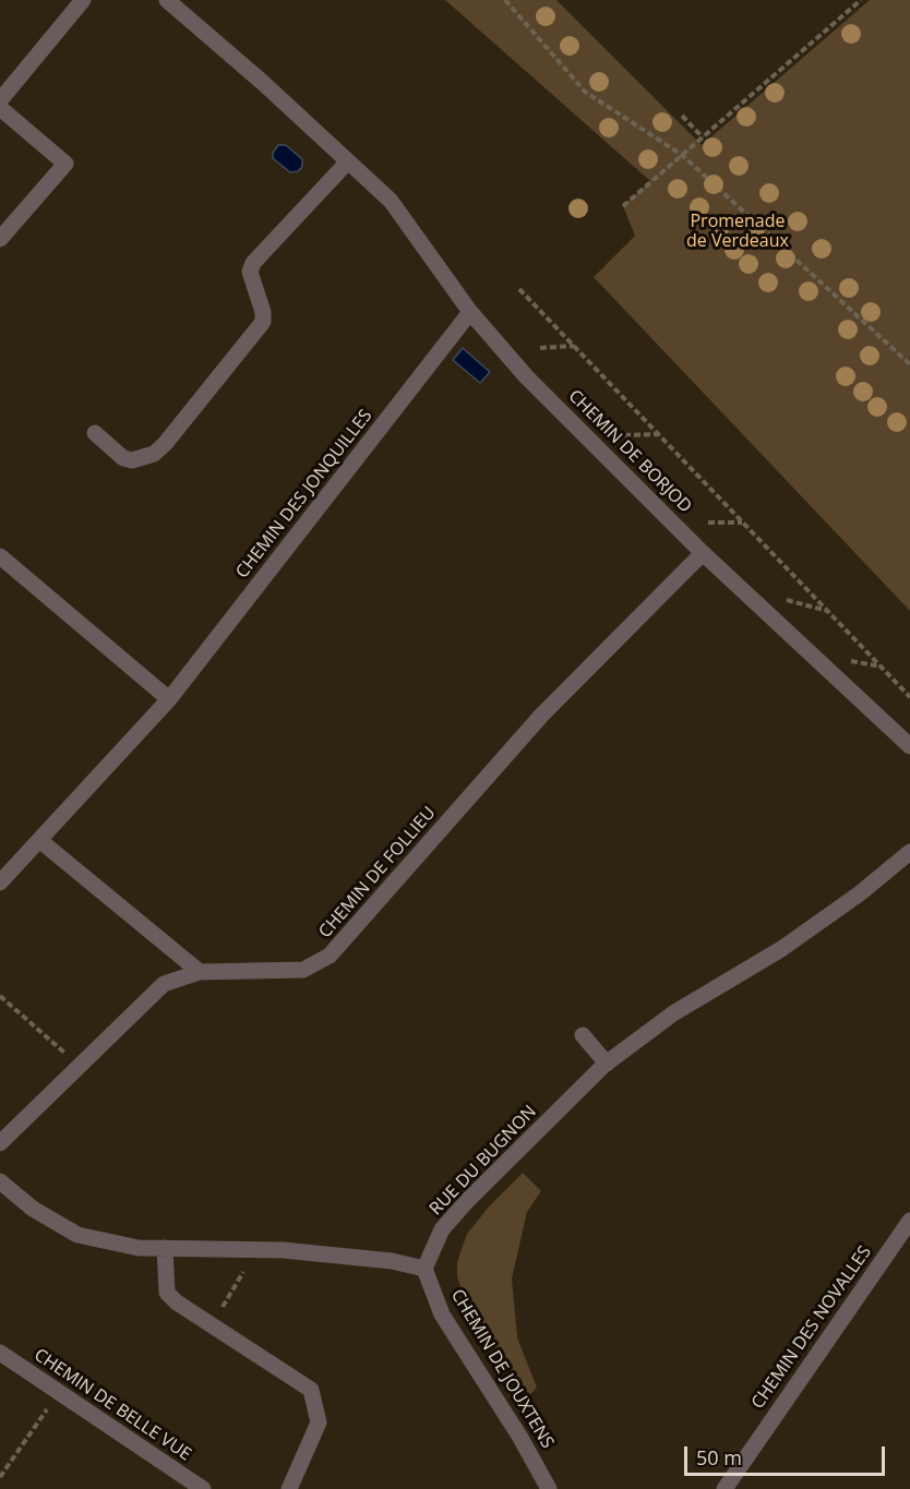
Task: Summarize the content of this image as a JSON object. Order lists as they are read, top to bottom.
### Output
{
  "streets": {
    "street": [
      "CHEMIN DE BORJOD",
      "CHEMIN DES JONQUILLES",
      "CHEMIN DE FOLLIEU",
      "RUE DU BUGNON",
      "CHEMIN DES NOVALLES",
      "CHEMIN DE JOUXTENS",
      "CHEMIN DE BELLE VUE"
    ]
  },
  "crossings": [
    ["CHEMIN DE BORJOD", "CHEMIN DES JONQUILLES"],
    ["CHEMIN DE BORJOD", "CHEMIN DE FOLLIEU"],
    ["RUE DU BUGNON", "CHEMIN DE JOUXTENS"]
  ],
  "parks": ["Promenade de Verdeaux"],
  "scale_bar": "50 m"
}
